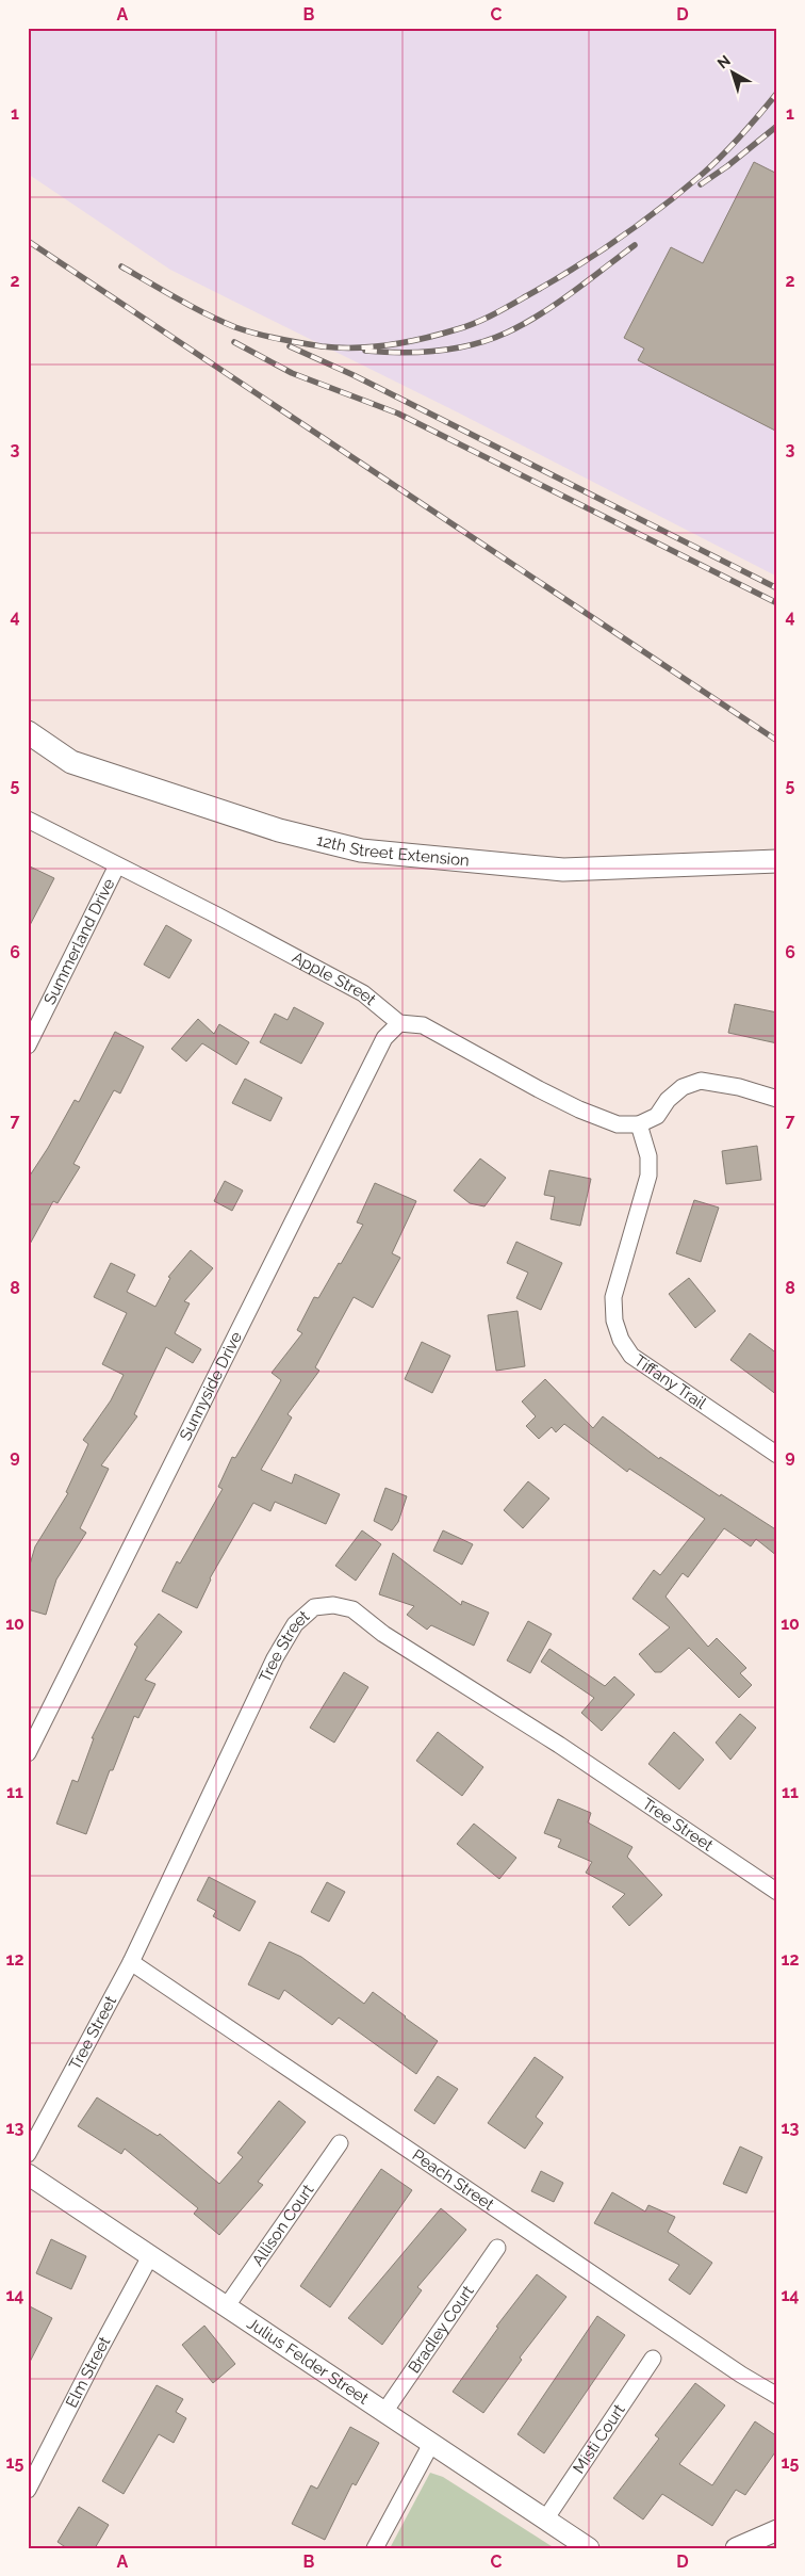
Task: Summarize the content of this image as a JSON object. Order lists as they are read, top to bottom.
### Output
{
  "streets": {
    "main road": ["12th Street Extension"],
    "street": [
      "Summerland Drive",
      "Apple Street",
      "Tiffany Trail",
      "Sunnyside Drive",
      "Tree Street",
      "Peach Street",
      "Allison Court",
      "Bradley Court",
      "Julius Felder Street",
      "Elm Street",
      "Misti Court"
    ]
  },
  "crossings": [
    ["Summerland Drive", "Apple Street"],
    ["Apple Street", "Sunnyside Drive"],
    ["Tree Street", "Peach Street"],
    ["Allison Court", "Julius Felder Street"],
    ["Bradley Court", "Julius Felder Street"],
    ["Julius Felder Street", "Elm Street"],
    ["Julius Felder Street", "Misti Court"]
  ],
  "north": "top left",
  "grid": {
    "columns": [
      "A",
      "B",
      "C",
      "D"
    ],
    "rows": [
      "1",
      "2",
      "3",
      "4",
      "5",
      "6",
      "7",
      "8",
      "9",
      "10",
      "11",
      "12",
      "13",
      "14",
      "15"
    ]
  }
}
